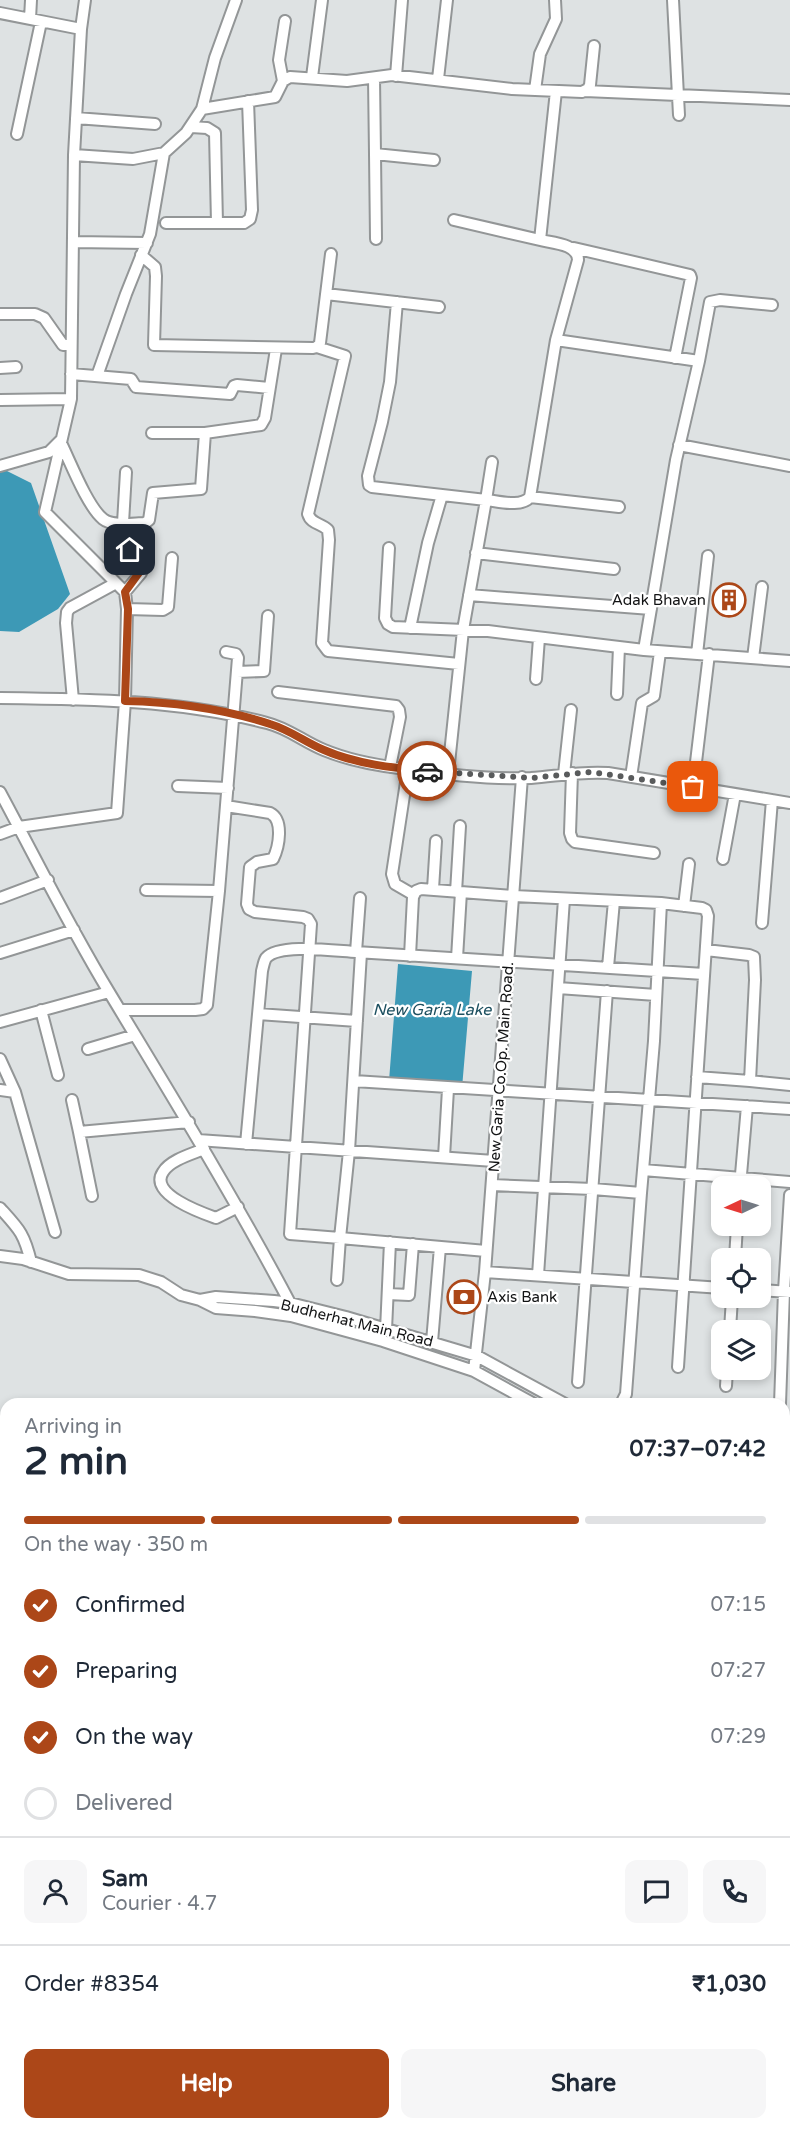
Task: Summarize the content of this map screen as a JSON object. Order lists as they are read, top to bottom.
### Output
{
  "streets": {
    "street": ["New Garia Co.Op. Main Road.", "Budherhat Main Road"]
  },
  "crossings": [
    ["New Garia Co.Op. Main Road.", "Budherhat Main Road"]
  ],
  "water": ["New Garia Lake"],
  "places": {
    "building": ["Adak Bhavan"],
    "bank": ["Axis Bank"]
  },
  "north": "left",
  "page": {
    "heading": ["2 min", "Arriving in", "07:37–07:42"],
    "panel": [
      "Sam",
      "Courier · 4.7",
      "Order #8354",
      "₹1,030"
    ],
    "bar": "On the way · 350 m",
    "list": [
      ["Confirmed", "07:15"],
      ["Preparing", "07:27"],
      ["On the way", "07:29"],
      "Delivered"
    ],
    "buttons": ["Help", "Share"]
  }
}
